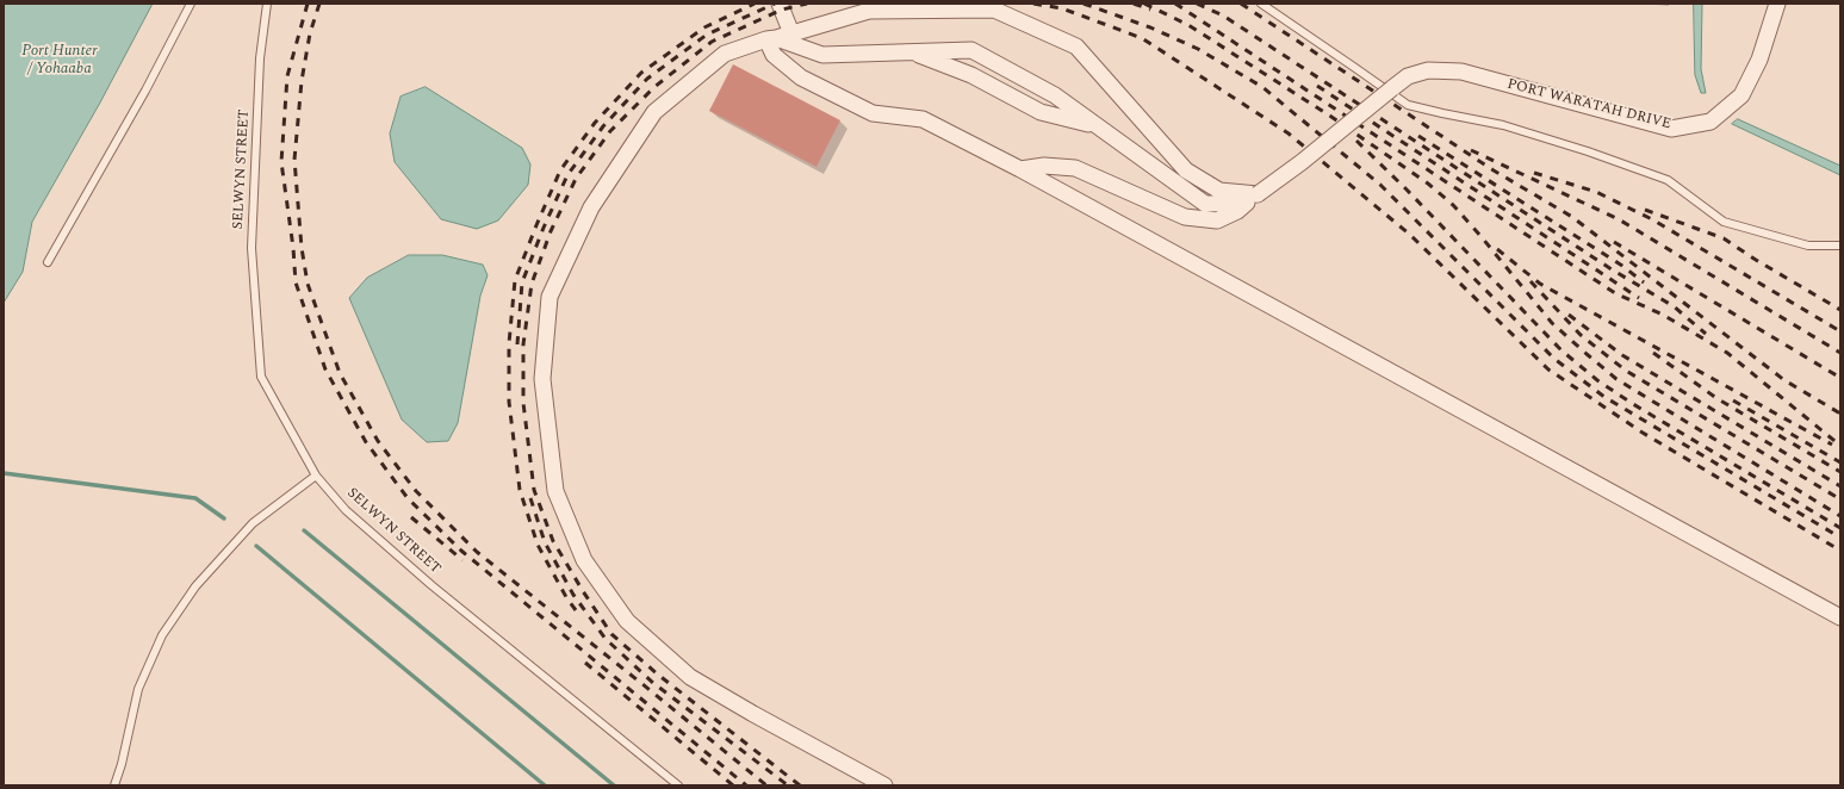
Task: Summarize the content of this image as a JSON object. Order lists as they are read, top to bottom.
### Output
{
  "streets": {
    "street": ["PORT WARATAH DRIVE"],
    "lane": ["SELWYN STREET"]
  },
  "water": ["Port Hunter / Yohaaba"]
}
